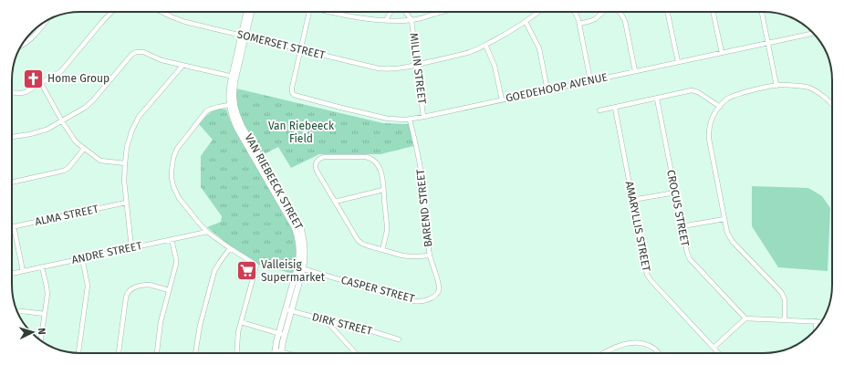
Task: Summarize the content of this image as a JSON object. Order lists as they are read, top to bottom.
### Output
{
  "streets": {
    "street": [
      "SOMERSET STREET",
      "MILLIN STREET",
      "GOEDEHOOP AVENUE",
      "VAN RIEBEECK STREET",
      "BAREND STREET",
      "CROCUS STREET",
      "ALMA STREET",
      "AMARYLLIS STREET",
      "ANDRE STREET",
      "CASPER STREET",
      "DIRK STREET"
    ]
  },
  "crossings": [
    ["SOMERSET STREET", "MILLIN STREET"],
    ["SOMERSET STREET", "GOEDEHOOP AVENUE"],
    ["SOMERSET STREET", "VAN RIEBEECK STREET"],
    ["MILLIN STREET", "GOEDEHOOP AVENUE"],
    ["GOEDEHOOP AVENUE", "BAREND STREET"],
    ["VAN RIEBEECK STREET", "CASPER STREET"],
    ["VAN RIEBEECK STREET", "DIRK STREET"],
    ["BAREND STREET", "CASPER STREET"]
  ],
  "parks": ["Van Riebeeck Field"],
  "places": {
    "church": ["Home Group"],
    "supermarket": ["Valleisig Supermarket"]
  },
  "north": "right"
}
